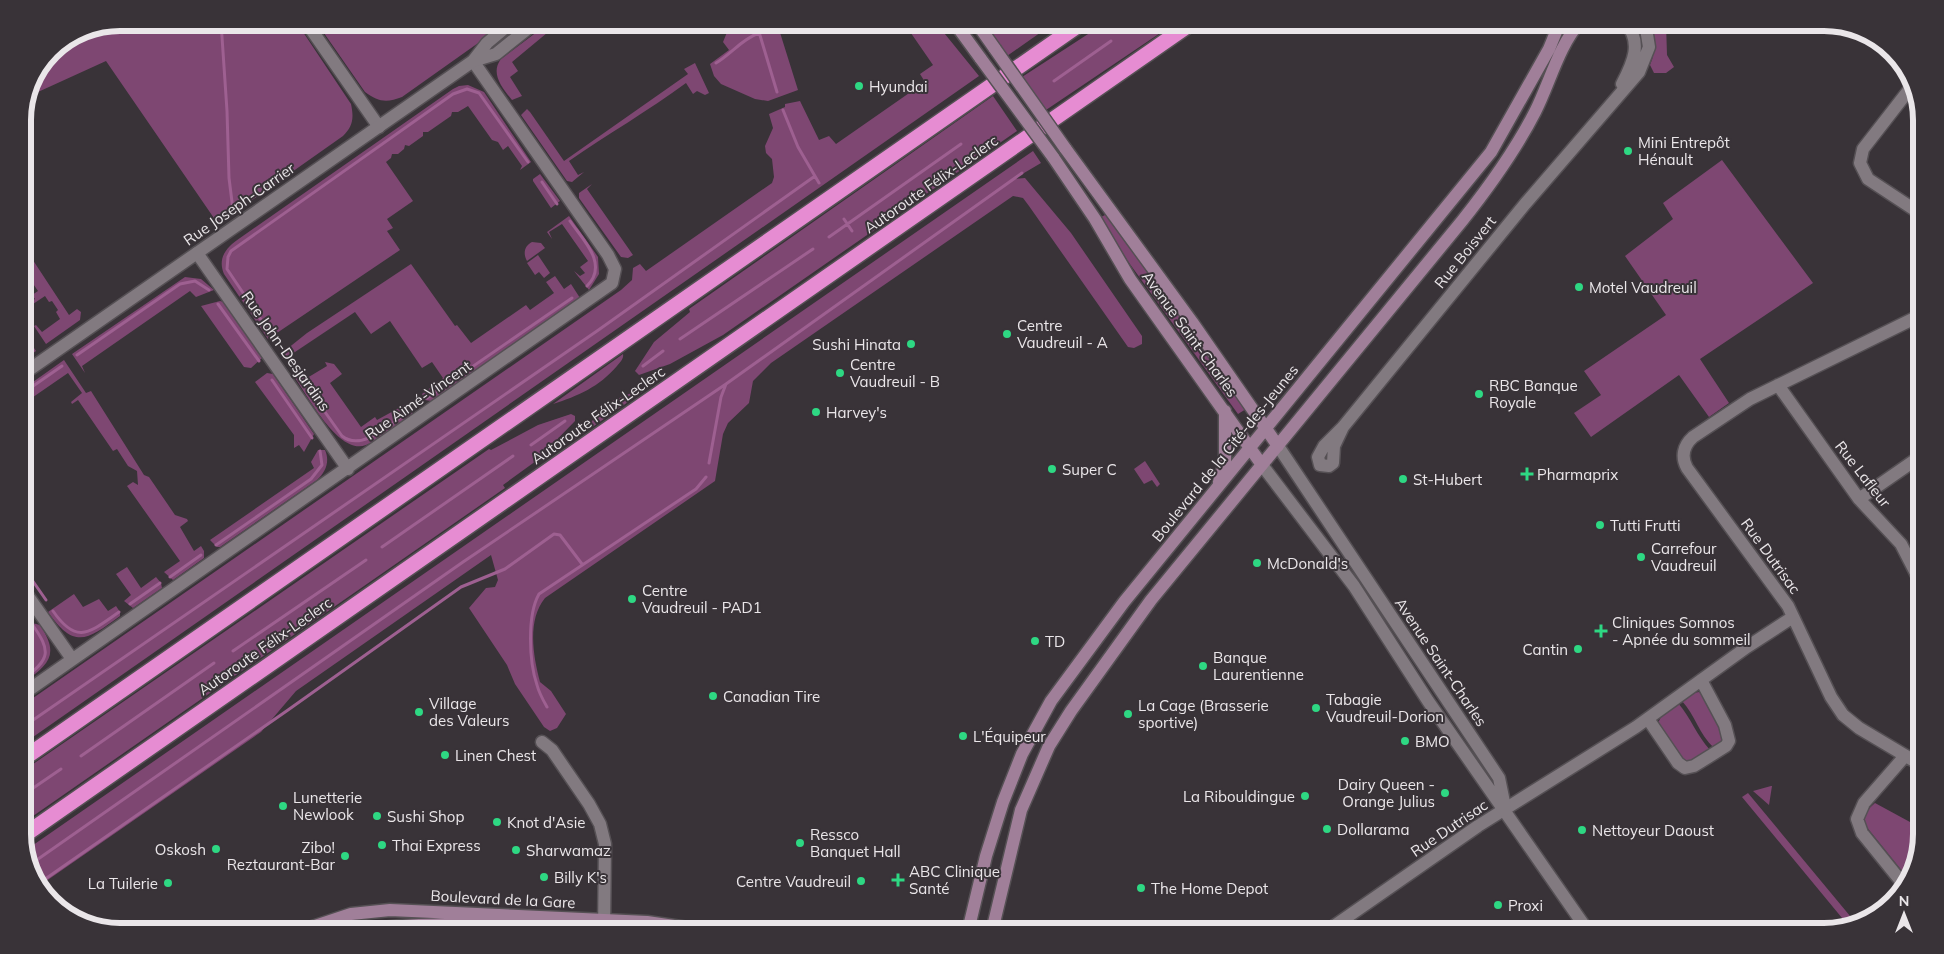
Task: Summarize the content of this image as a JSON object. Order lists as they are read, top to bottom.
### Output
{
  "streets": {
    "highway": ["Autoroute Félix-Leclerc"],
    "main road": ["Avenue Saint-Charles", "Boulevard de la Cité-des-Jeunes", "Boulevard de la Gare"],
    "street": [
      "Rue Joseph-Carrier",
      "Rue Boisvert",
      "Rue John-Desjardins",
      "Rue Aimé-Vincent",
      "Rue Lafleur",
      "Rue Dutrisac"
    ]
  },
  "crossings": [
    ["Rue Joseph-Carrier", "Rue John-Desjardins"],
    ["Rue Joseph-Carrier", "Rue Aimé-Vincent"],
    ["Avenue Saint-Charles", "Boulevard de la Cité-des-Jeunes"],
    ["Avenue Saint-Charles", "Rue Dutrisac"],
    ["Rue John-Desjardins", "Rue Aimé-Vincent"],
    ["Rue Lafleur", "Rue Dutrisac"]
  ],
  "places": {
    "other": [
      "Hyundai",
      "Mini Entrepôt Hénault",
      "Motel Vaudreuil",
      "Centre Vaudreuil - A",
      "Sushi Hinata",
      "Centre Vaudreuil - B",
      "RBC Banque Royale",
      "Harvey's",
      "Super C",
      "St-Hubert",
      "Tutti Frutti",
      "Carrefour Vaudreuil",
      "McDonald's",
      "Centre Vaudreuil - PAD1",
      "TD",
      "Cantin",
      "Banque Laurentienne",
      "Canadian Tire",
      "Tabagie Vaudreuil-Dorion",
      "Village des Valeurs",
      "La Cage (Brasserie sportive)",
      "L'Équipeur",
      "BMO",
      "Linen Chest",
      "Dairy Queen - Orange Julius",
      "La Ribouldingue",
      "Lunetterie Newlook",
      "Sushi Shop",
      "Knot d'Asie",
      "Dollarama",
      "Nettoyeur Daoust",
      "Ressco Banquet Hall",
      "Thai Express",
      "Oskosh",
      "Sharwamaz",
      "Zibo! Reztaurant-Bar",
      "Billy K's",
      "Centre Vaudreuil",
      "La Tuilerie",
      "The Home Depot",
      "Proxi"
    ],
    "health": ["Pharmaprix", "Cliniques Somnos - Apnée du sommeil", "ABC Clinique Santé"]
  },
  "north": "top"
}
